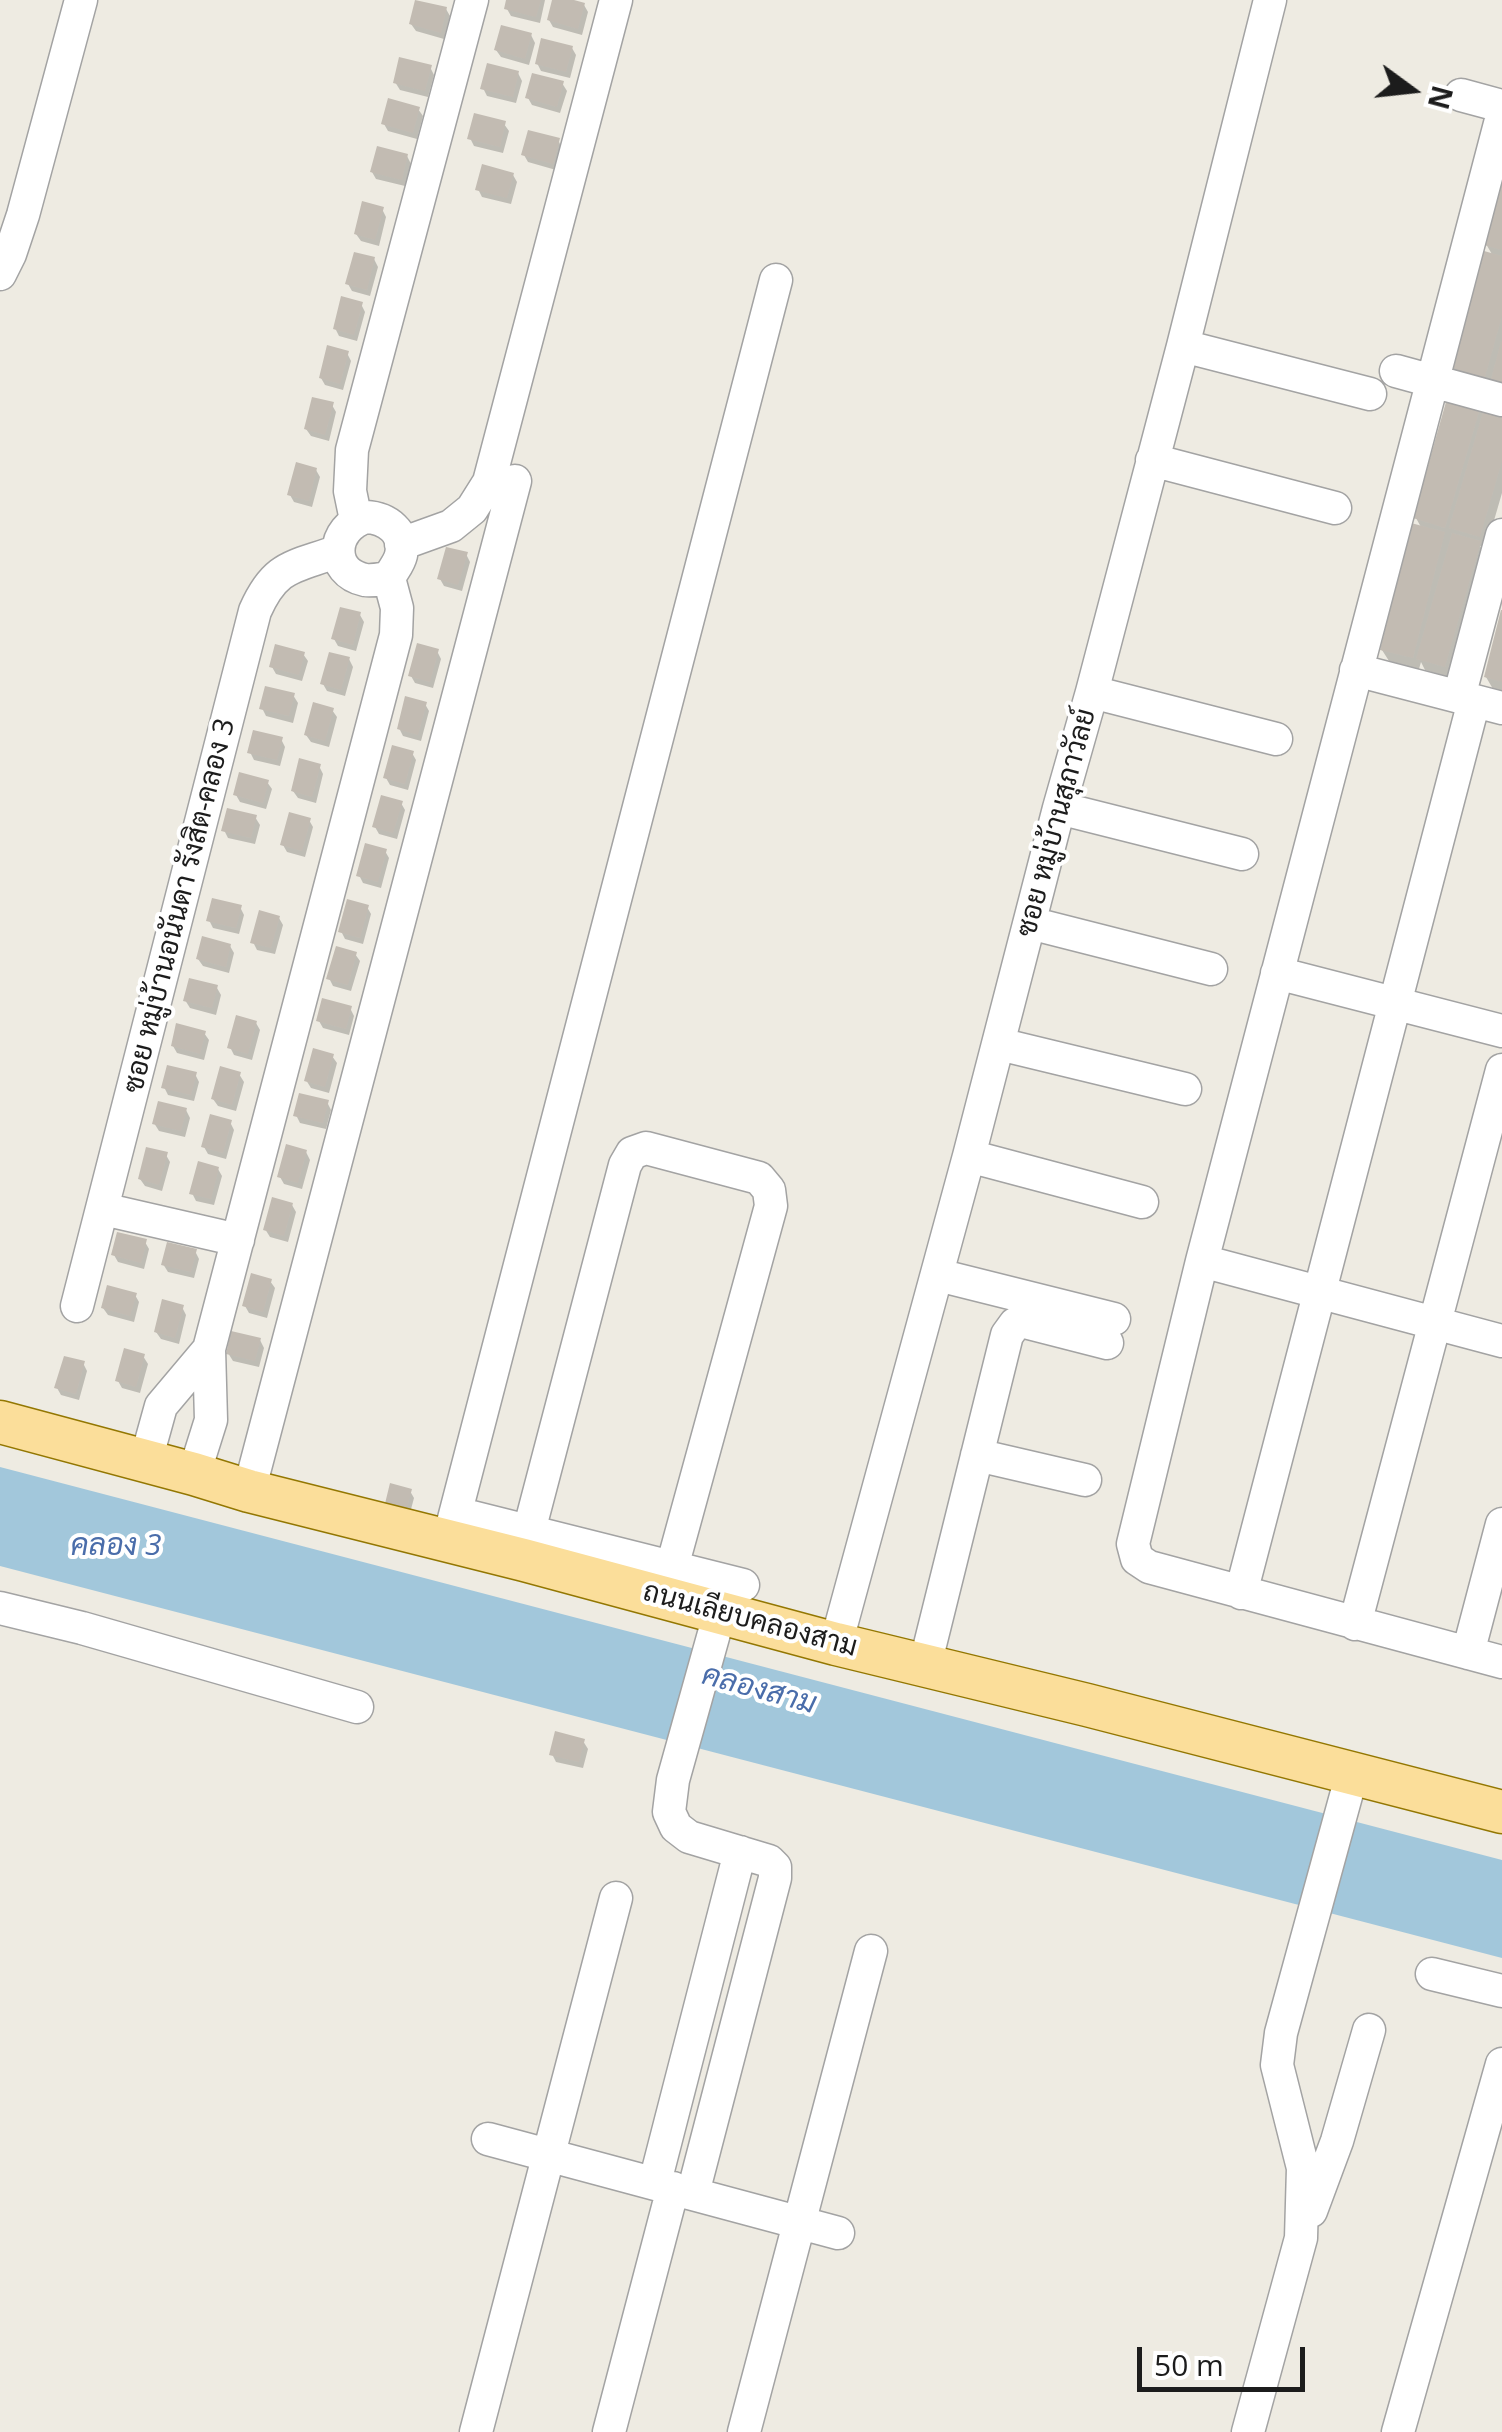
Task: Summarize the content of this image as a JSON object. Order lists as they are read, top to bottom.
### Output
{
  "streets": {
    "main road": ["ถนนเลียบคลองสาม"],
    "street": ["ซอย หมู่บ้านสุภาวัลย์", "ซอย หมู่บ้านอนันดา รังสิต-คลอง 3"]
  },
  "crossings": [
    ["ซอย หมู่บ้านสุภาวัลย์", "ถนนเลียบคลองสาม"]
  ],
  "water": ["คลอง 3", "คลองสาม"],
  "scale_bar": "50 m",
  "north": "right"
}
